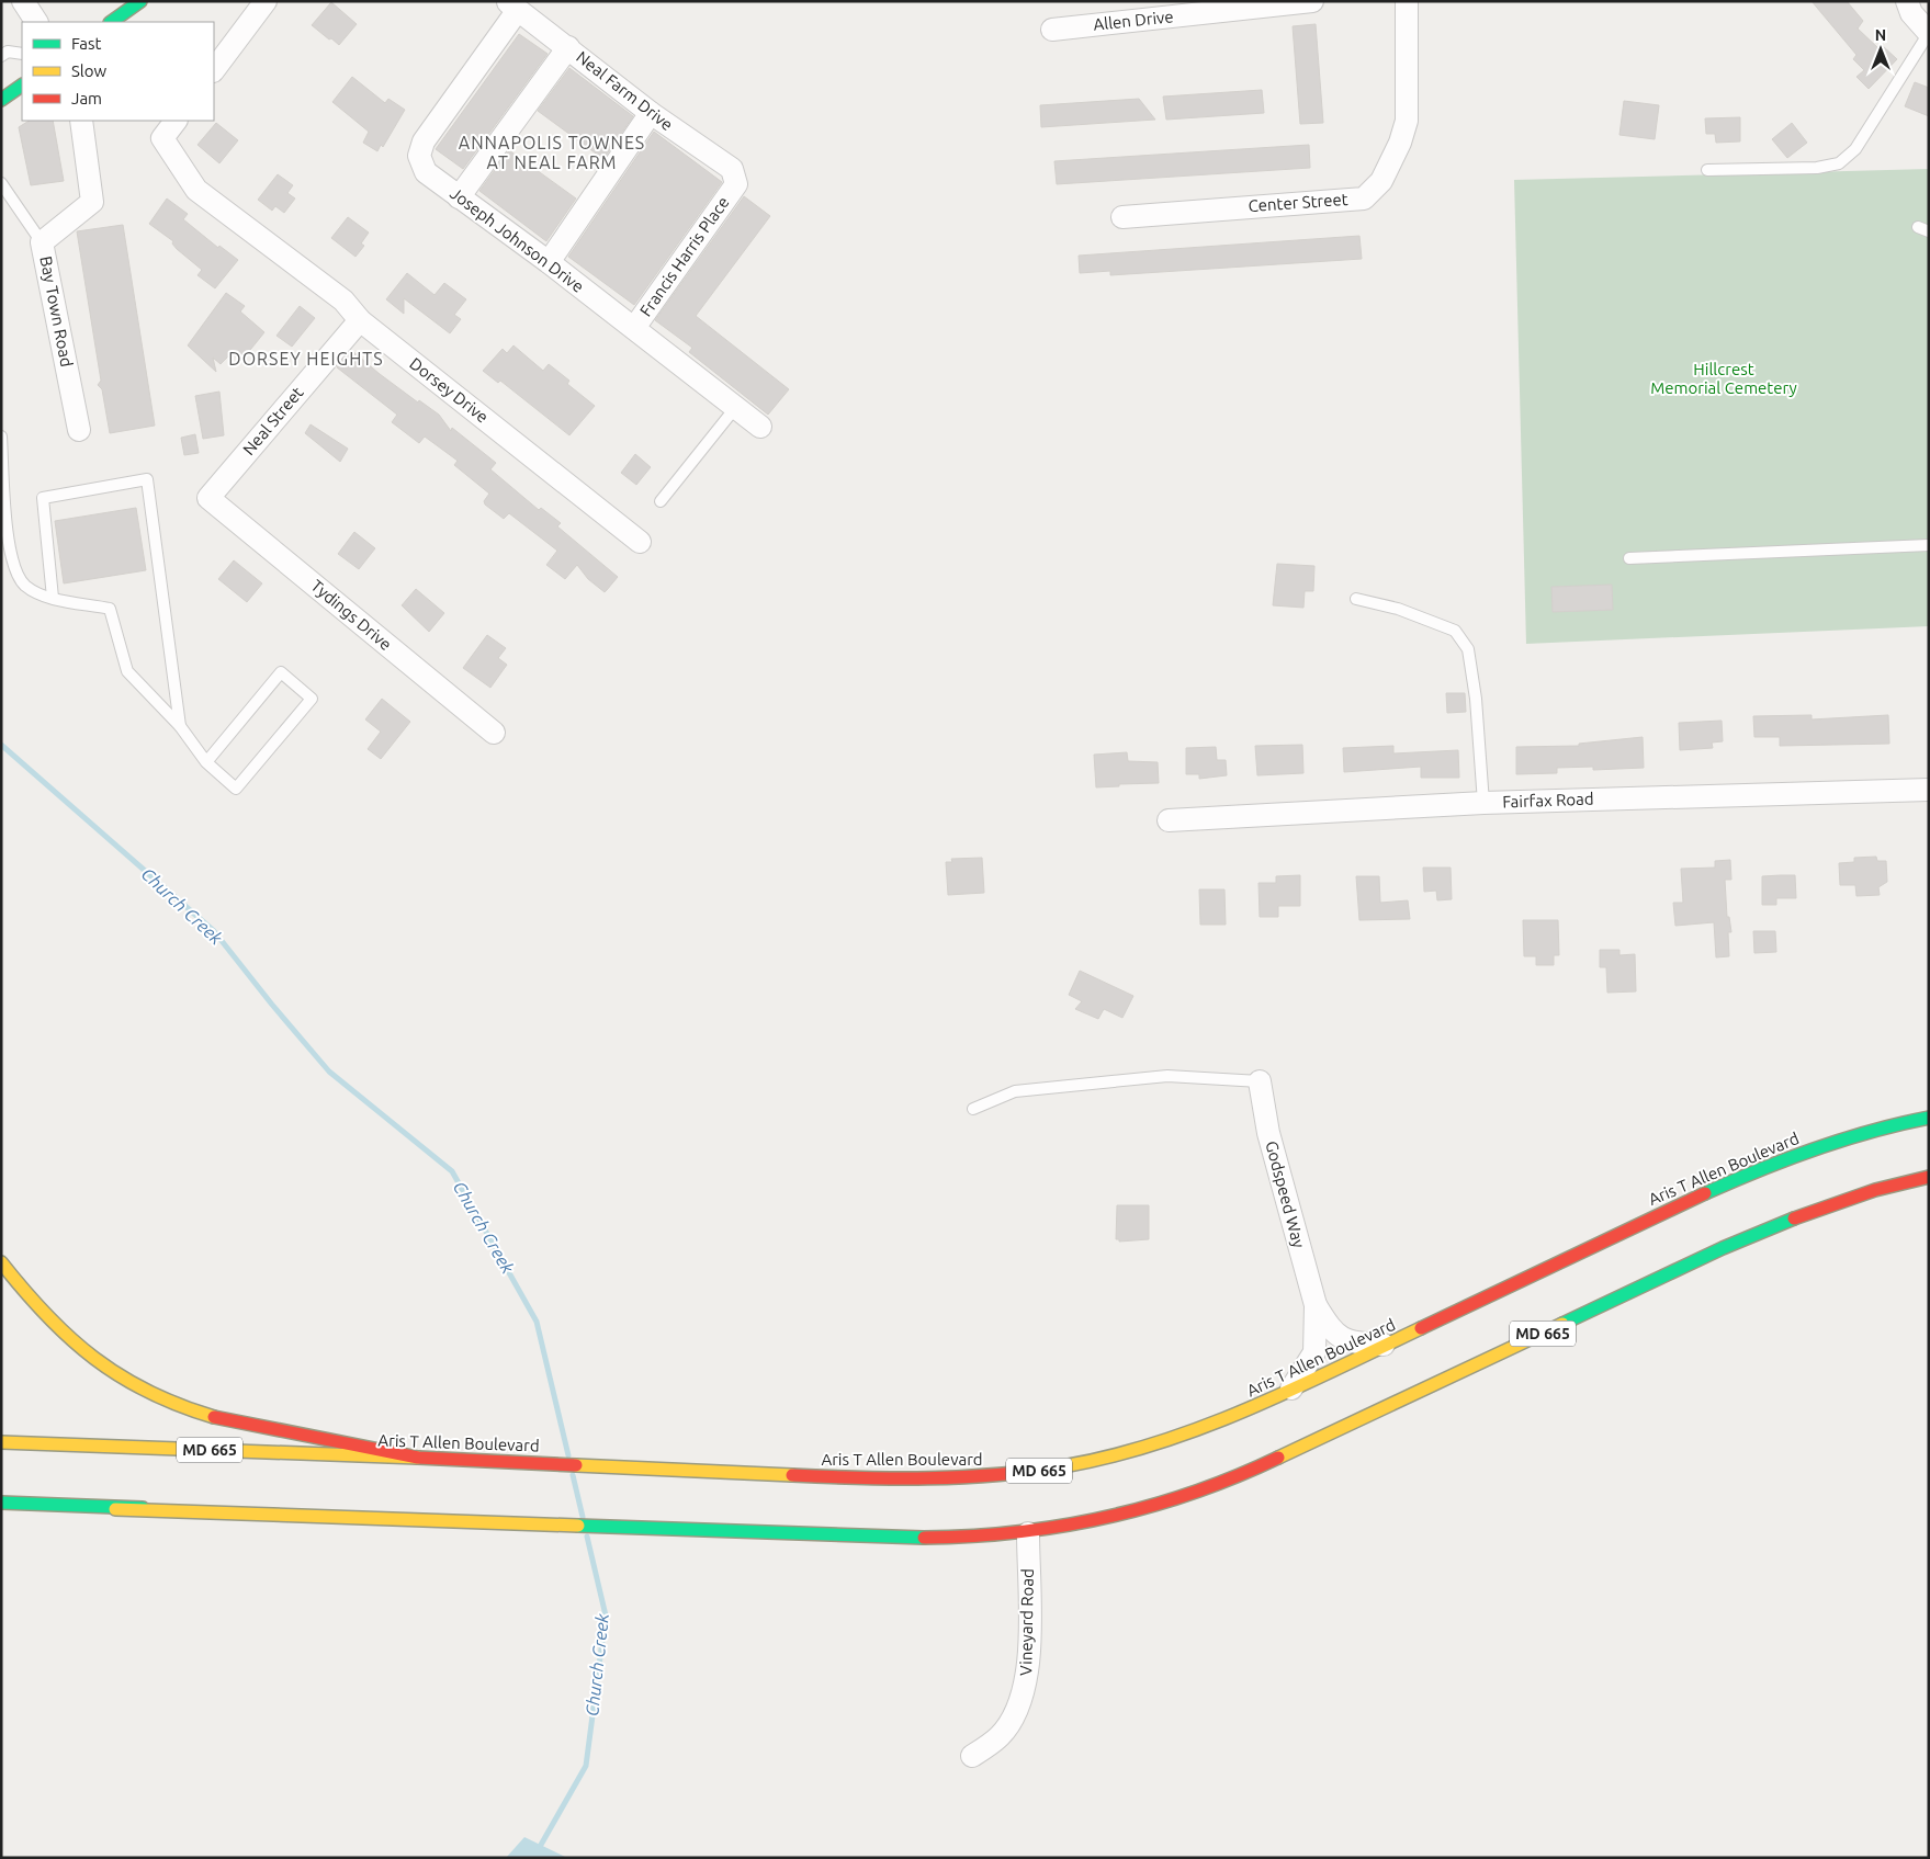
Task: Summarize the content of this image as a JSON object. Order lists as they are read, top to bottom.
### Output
{
  "streets": {
    "main road": ["Aris T Allen Boulevard", "MD 665"],
    "street": [
      "Allen Drive",
      "Neal Farm Drive",
      "Center Street",
      "Joseph Johnson Drive",
      "Francis Harris Place",
      "Bay Town Road",
      "Dorsey Drive",
      "Neal Street",
      "Tydings Drive",
      "Fairfax Road",
      "Godspeed Way",
      "Vineyard Road"
    ]
  },
  "crossings": [
    ["Neal Farm Drive", "Joseph Johnson Drive"],
    ["Neal Farm Drive", "Francis Harris Place"],
    ["Joseph Johnson Drive", "Francis Harris Place"],
    ["Dorsey Drive", "Neal Street"],
    ["Neal Street", "Tydings Drive"],
    ["Aris T Allen Boulevard", "Godspeed Way"],
    ["MD 665", "Vineyard Road"]
  ],
  "districts": ["ANNAPOLIS TOWNES AT NEAL FARM", "DORSEY HEIGHTS"],
  "water": ["Church Creek"],
  "parks": ["Hillcrest Memorial Cemetery"],
  "legend": ["Fast", "Slow", "Jam"],
  "north": "top"
}
